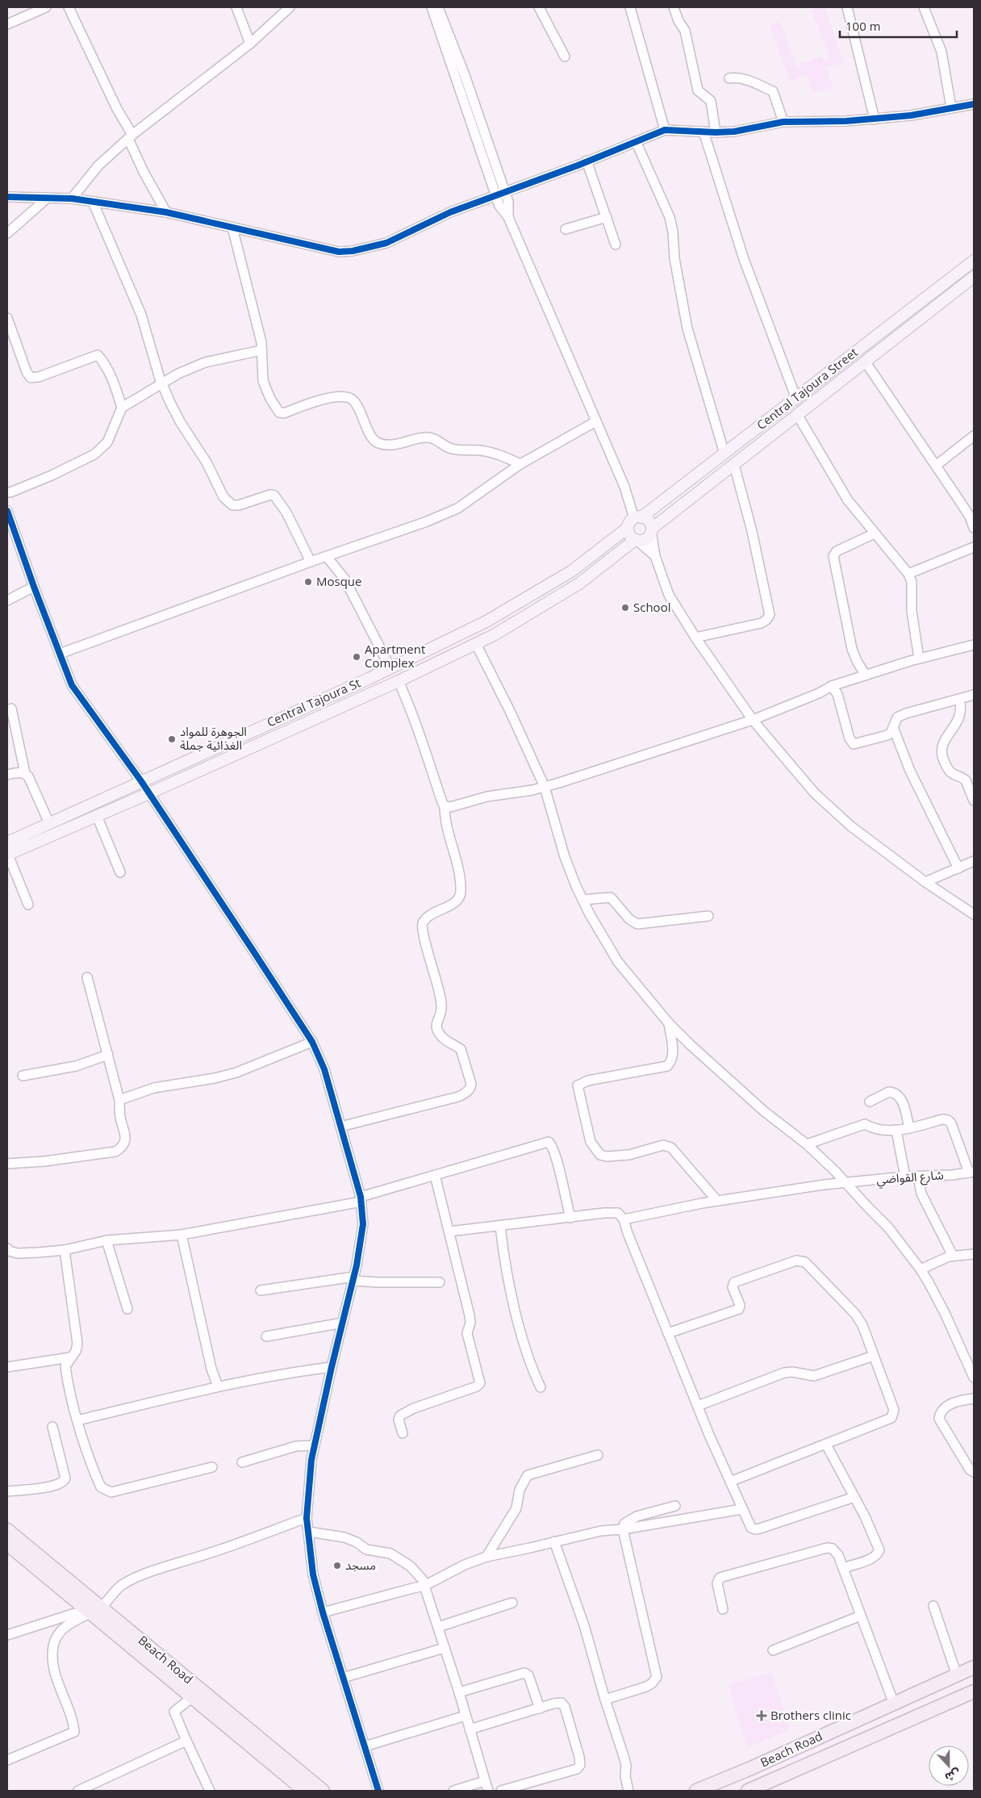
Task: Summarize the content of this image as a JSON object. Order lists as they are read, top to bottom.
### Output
{
  "streets": {
    "highway": ["Beach Road"],
    "main road": ["Central Tajoura Street", "Central Tajoura St"],
    "street": ["شارع القواضي"]
  },
  "crossings": [
    ["Central Tajoura Street", "Central Tajoura St"]
  ],
  "places": {
    "other": [
      "Mosque",
      "School",
      "Apartment Complex",
      "الجوهرة للمواد الغذائية جملة",
      "مسجد"
    ],
    "health": ["Brothers clinic"]
  },
  "scale_bar": "100 m",
  "north": "bottom"
}
